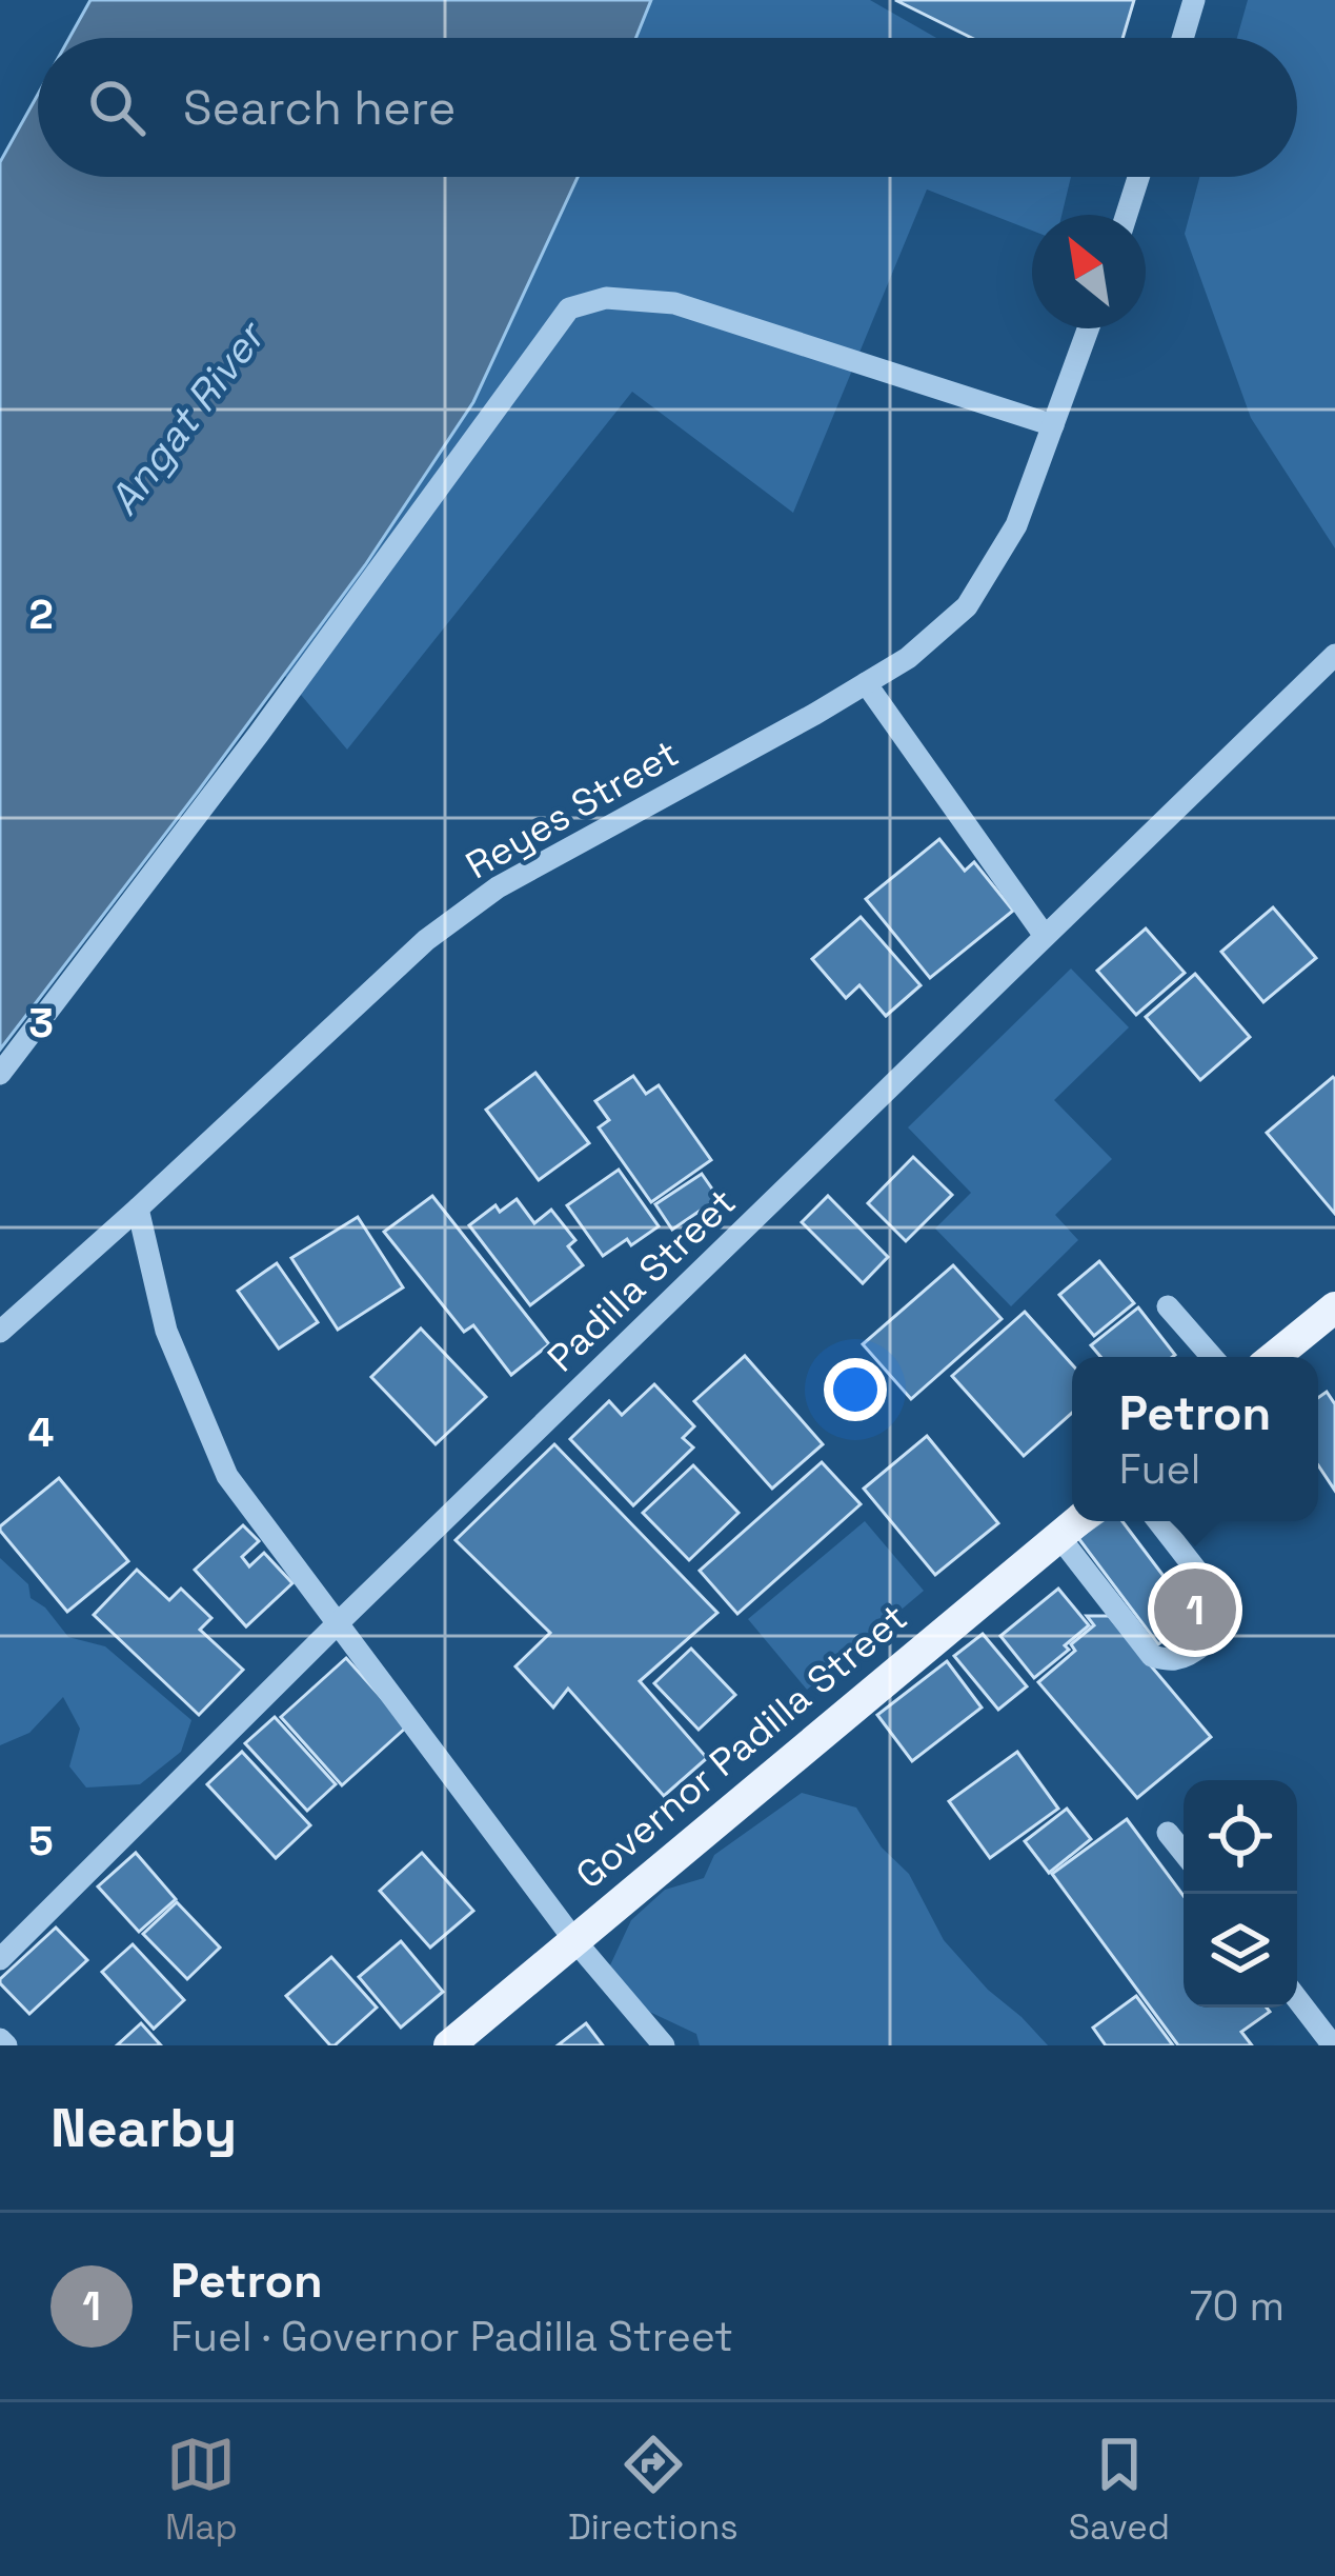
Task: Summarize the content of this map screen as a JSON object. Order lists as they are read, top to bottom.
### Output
{
  "streets": {
    "main road": ["Governor Padilla Street"],
    "street": ["Reyes Street", "Padilla Street"]
  },
  "water": ["Angat River"],
  "north": "top left",
  "page": {
    "search": "Search here",
    "popup": ["Petron", "Fuel"],
    "pins": "1",
    "heading": "Nearby",
    "list": [
      {
        "mark": "1",
        "name": "Petron",
        "note": "Fuel · Governor Padilla Street",
        "value": "70 m"
      }
    ],
    "nav": ["Map", "Directions", "Saved"]
  },
  "grid": {
    "rows": [
      "2",
      "3",
      "4",
      "5"
    ]
  }
}
